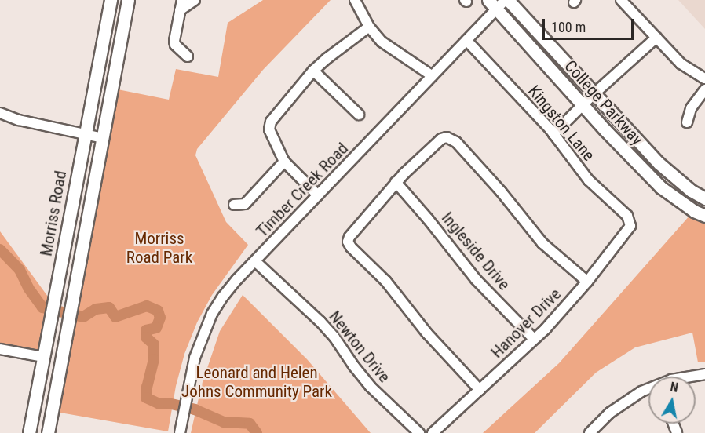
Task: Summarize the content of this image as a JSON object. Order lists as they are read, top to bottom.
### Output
{
  "streets": {
    "main road": ["College Parkway", "Morriss Road"],
    "street": [
      "Kingston Lane",
      "Timber Creek Road",
      "Ingleside Drive",
      "Hanover Drive",
      "Newton Drive"
    ]
  },
  "crossings": [
    ["College Parkway", "Timber Creek Road"],
    ["Kingston Lane", "Timber Creek Road"],
    ["Kingston Lane", "Hanover Drive"],
    ["Timber Creek Road", "Newton Drive"],
    ["Ingleside Drive", "Hanover Drive"]
  ],
  "parks": ["Morriss Road Park", "Leonard and Helen Johns Community Park"],
  "scale_bar": "100 m",
  "north": "top"
}
